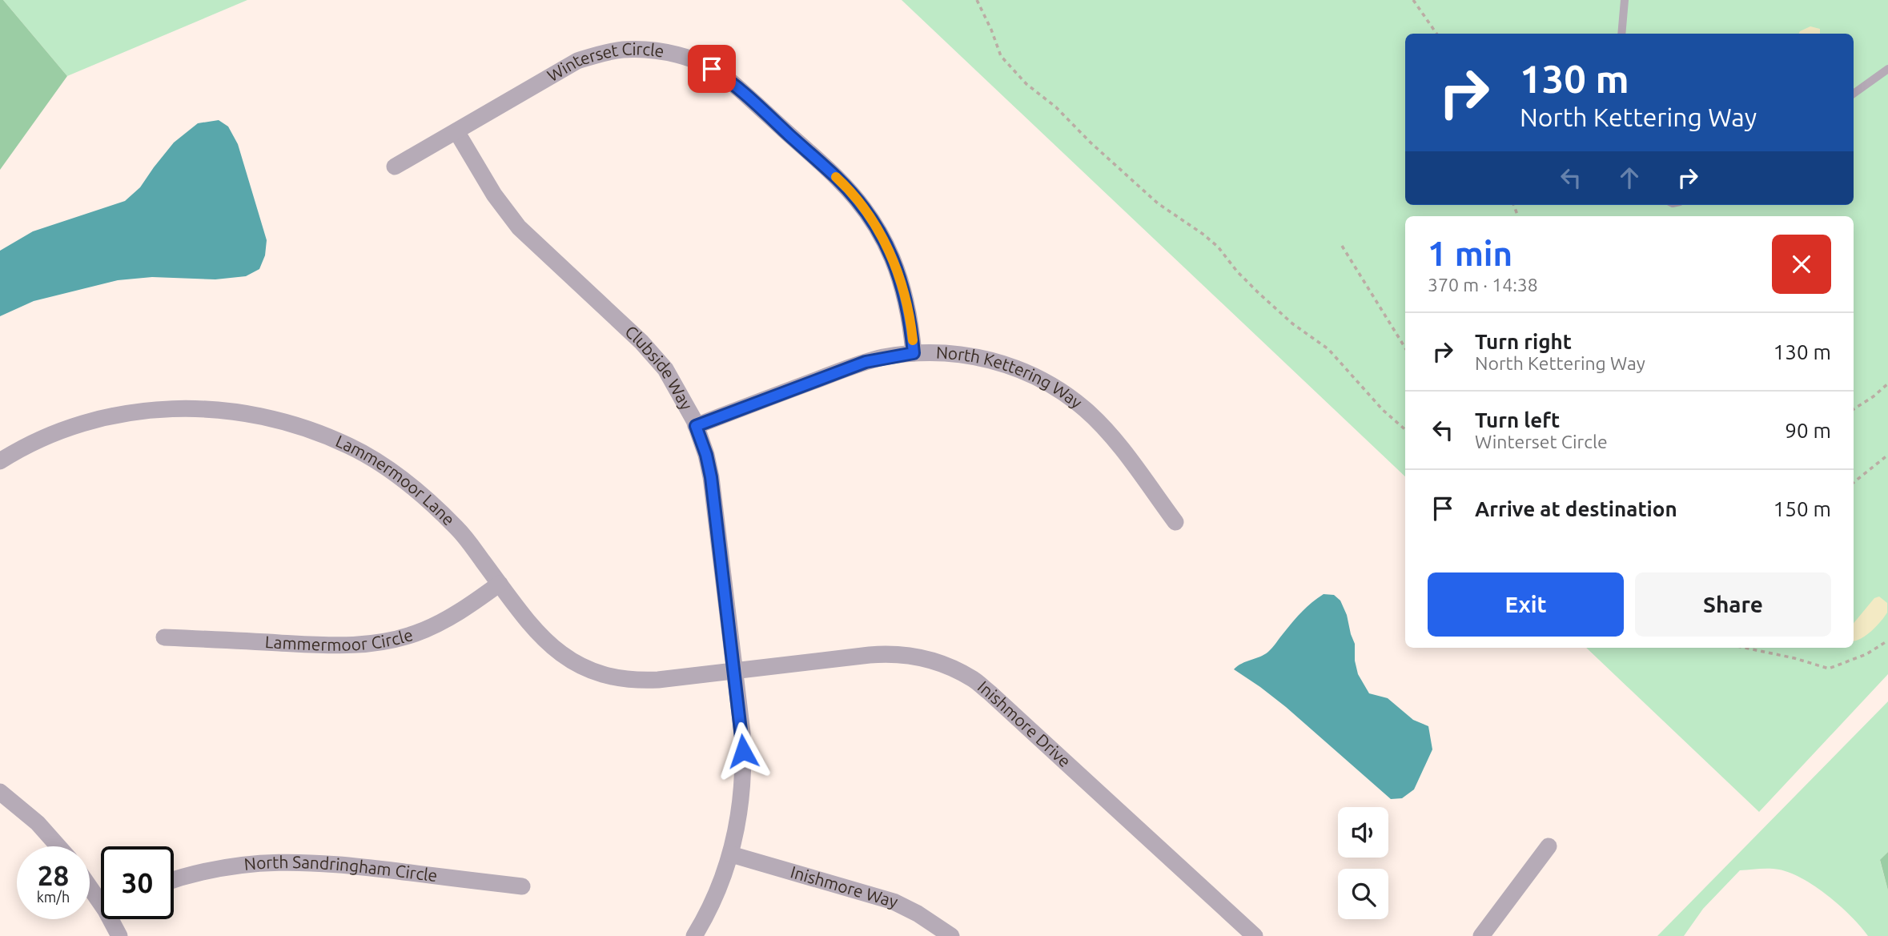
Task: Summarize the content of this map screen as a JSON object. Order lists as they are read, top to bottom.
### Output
{
  "streets": {
    "street": [
      "Winterset Circle",
      "Clubside Way",
      "North Kettering Way",
      "Lammermoor Lane",
      "Lammermoor Circle",
      "Inishmore Drive",
      "North Sandringham Circle",
      "Inishmore Way"
    ]
  },
  "crossings": [
    ["Winterset Circle", "Clubside Way"],
    ["Winterset Circle", "North Kettering Way"],
    ["Clubside Way", "North Kettering Way"],
    ["Clubside Way", "Lammermoor Lane"],
    ["Clubside Way", "Inishmore Drive"],
    ["Clubside Way", "Inishmore Way"],
    ["Lammermoor Lane", "Lammermoor Circle"],
    ["Lammermoor Lane", "Inishmore Drive"]
  ],
  "page": {
    "turn": ["130 m", "North Kettering Way"],
    "heading": ["1 min", "370 m · 14:38"],
    "list": [
      {
        "name": "Turn right",
        "note": "North Kettering Way",
        "value": "130 m"
      },
      {
        "name": "Turn left",
        "note": "Winterset Circle",
        "value": "90 m"
      },
      {
        "name": "Arrive at destination",
        "value": "150 m"
      }
    ],
    "buttons": ["Exit", "Share"],
    "speed": "28 km/h",
    "limit": "30"
  }
}
